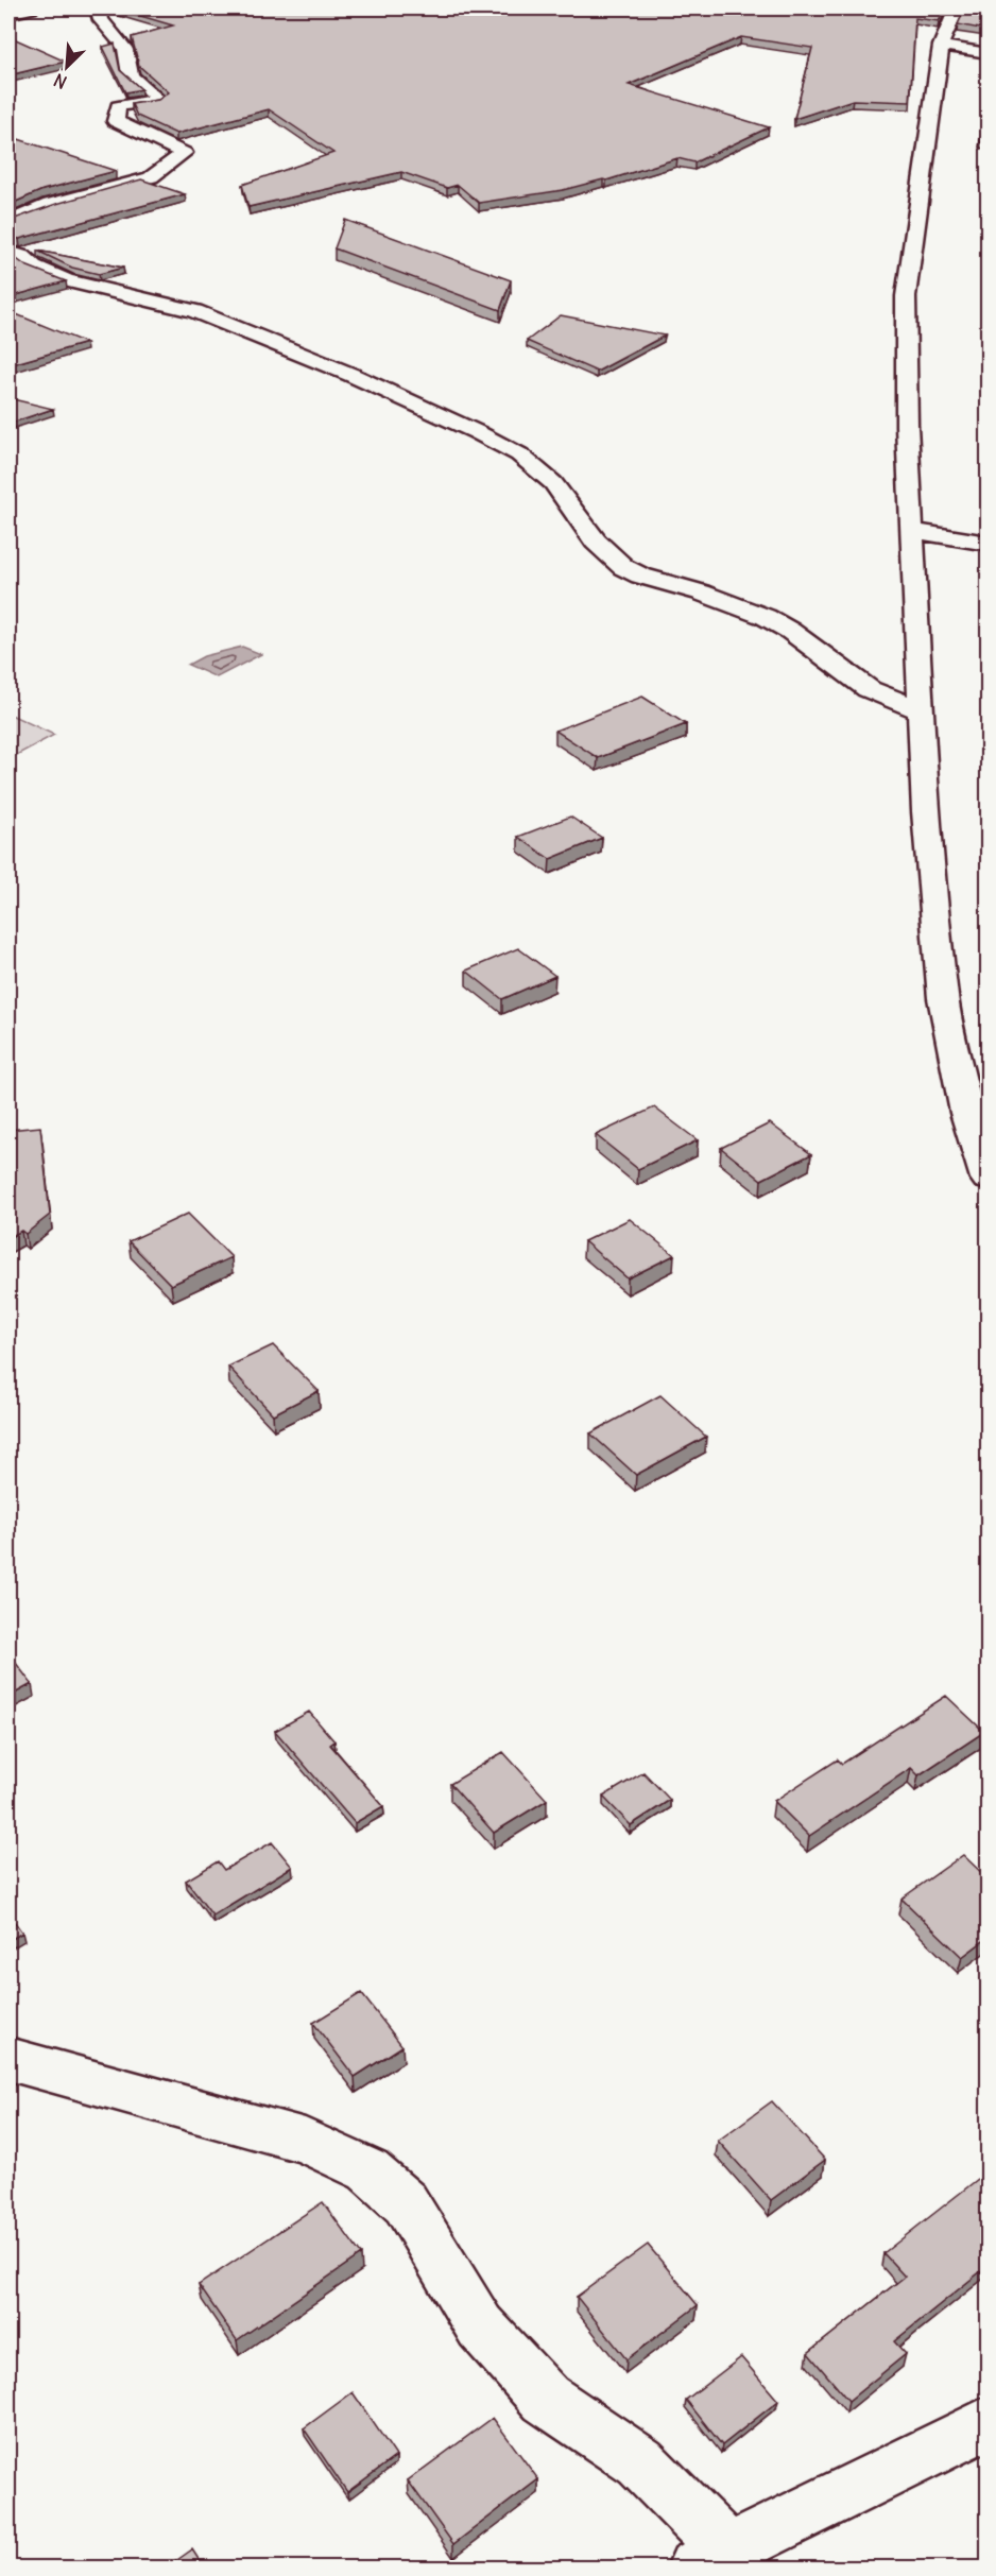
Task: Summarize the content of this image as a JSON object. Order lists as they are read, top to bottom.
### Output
{
  "north": "bottom left"
}
